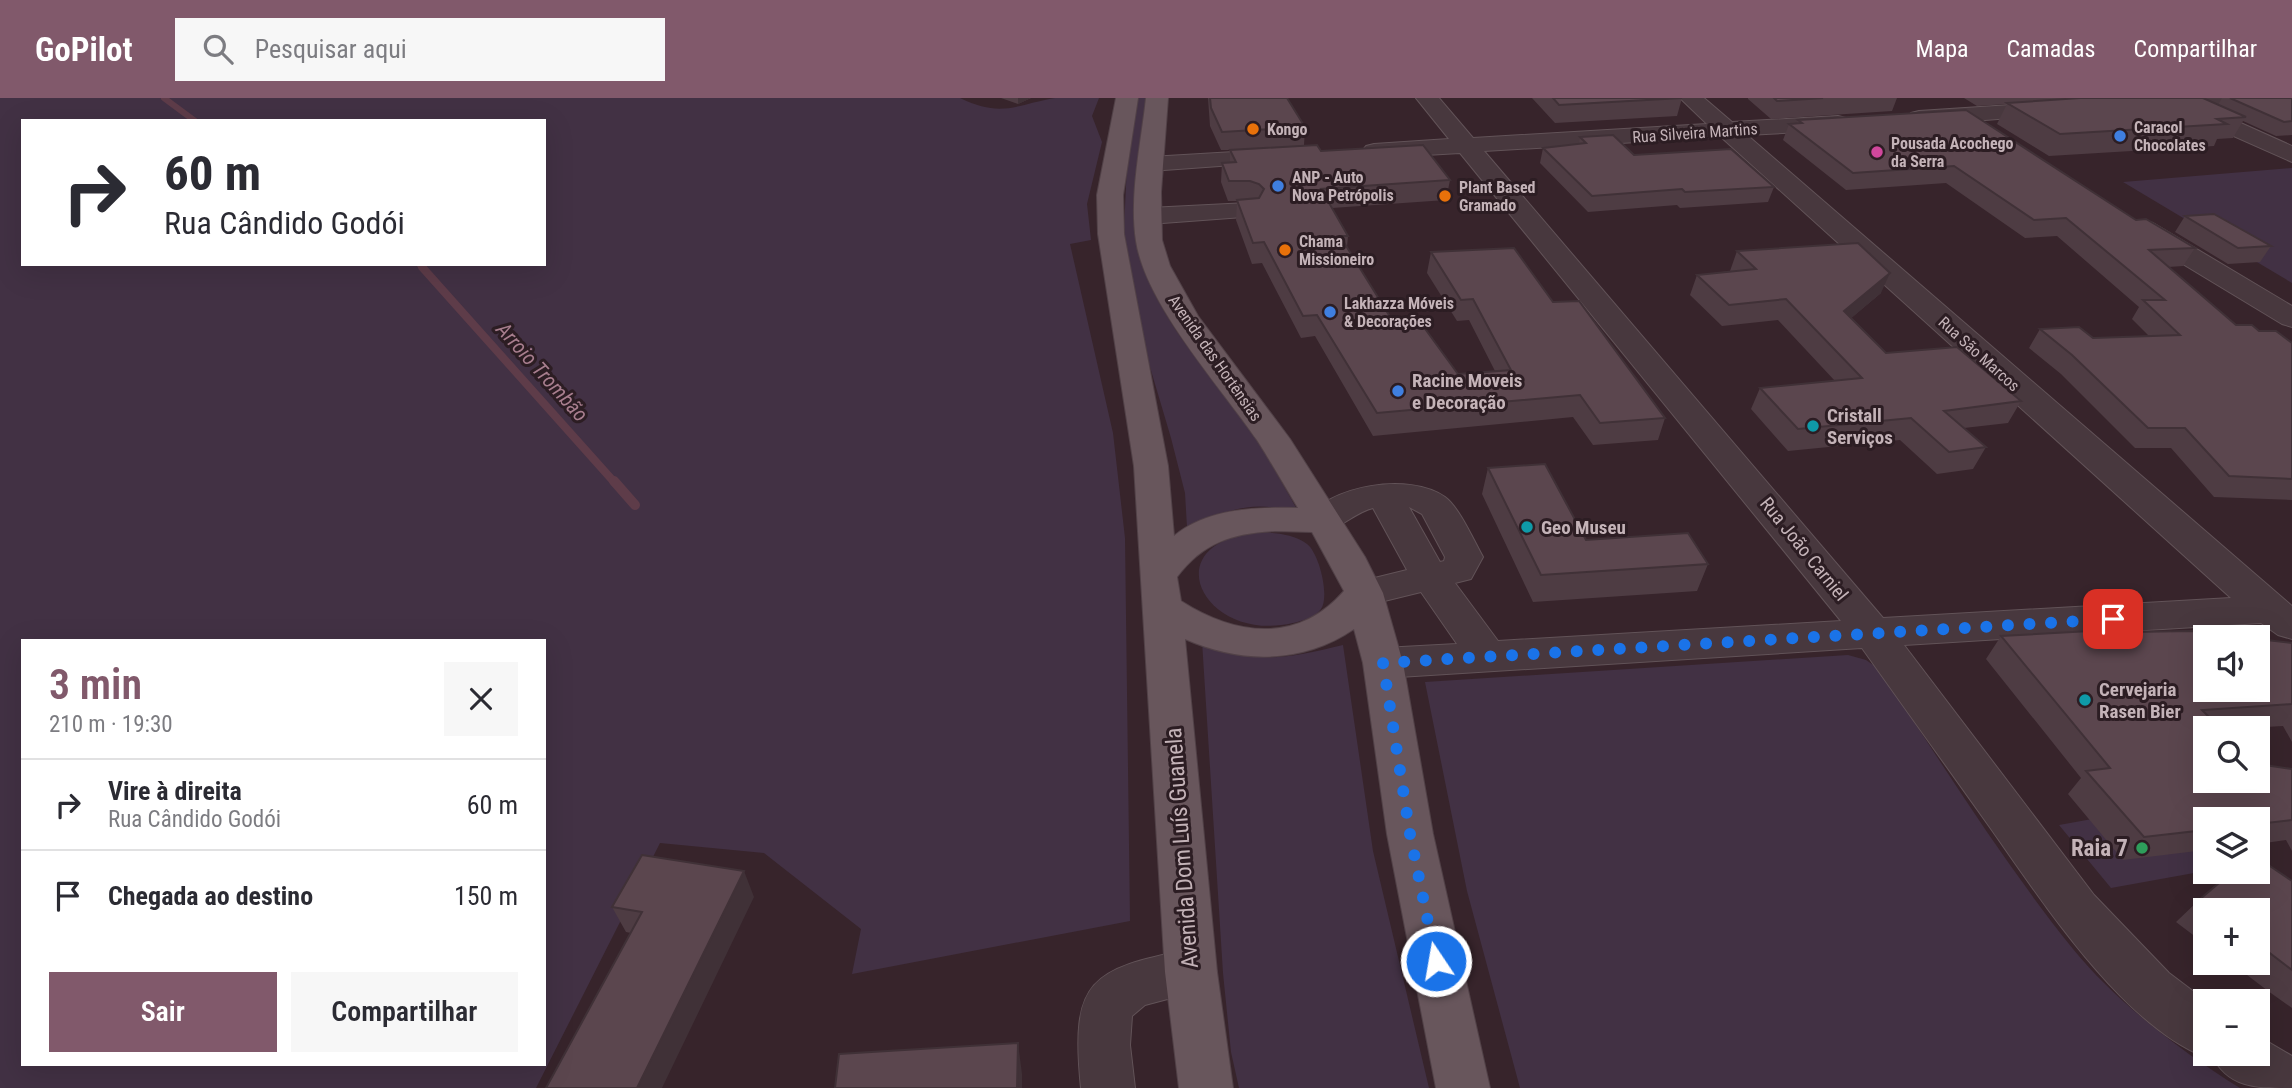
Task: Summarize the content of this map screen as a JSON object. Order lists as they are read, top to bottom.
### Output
{
  "streets": {
    "main road": ["Avenida das Hortênsias", "Avenida Dom Luís Guanela"],
    "street": ["Rua Silveira Martins", "Rua São Marcos", "Rua João Carniel"]
  },
  "crossings": [
    ["Rua Silveira Martins", "Rua São Marcos"],
    ["Rua Silveira Martins", "Rua João Carniel"],
    ["Avenida das Hortênsias", "Avenida Dom Luís Guanela"]
  ],
  "water": ["Arroio Trombão"],
  "places": [
    "Kongo",
    "Caracol Chocolates",
    "Pousada Acochego da Serra",
    "ANP - Auto Nova Petrópolis",
    "Plant Based Gramado",
    "Chama Missioneiro",
    "Lakhazza Móveis & Decorações",
    "Racine Moveis e Decoração",
    "Cristall Serviços",
    "Geo Museu",
    "Cervejaria Rasen Bier",
    "Raia 7"
  ],
  "page": {
    "header": "GoPilot",
    "search": "Pesquisar aqui",
    "nav": ["Mapa", "Camadas", "Compartilhar"],
    "turn": ["60 m", "Rua Cândido Godói"],
    "map_buttons": ["+", "−"],
    "heading": ["3 min", "210 m · 19:30"],
    "list": [
      {
        "name": "Vire à direita",
        "note": "Rua Cândido Godói",
        "value": "60 m"
      },
      {
        "name": "Chegada ao destino",
        "value": "150 m"
      }
    ],
    "buttons": ["Sair", "Compartilhar"]
  }
}
